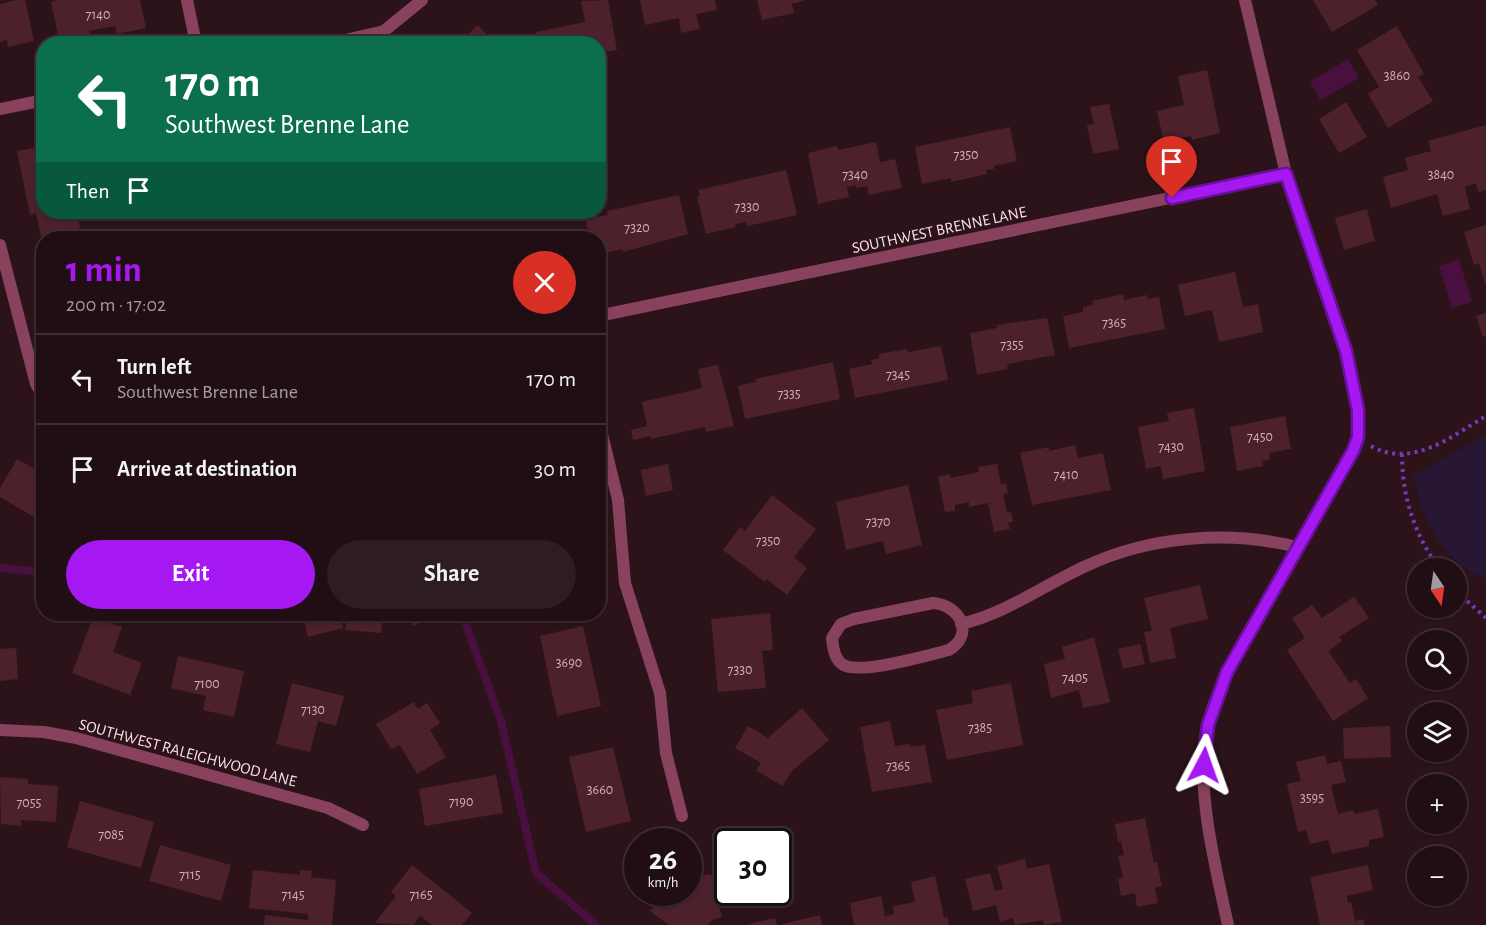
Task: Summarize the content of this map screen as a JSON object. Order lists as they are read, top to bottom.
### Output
{
  "streets": {
    "street": ["SOUTHWEST BRENNE LANE", "SOUTHWEST RALEIGHWOOD LANE"]
  },
  "house_numbers": [
    "7140",
    "3860",
    "7350",
    "7340",
    "3840",
    "7330",
    "7320",
    "7365",
    "7355",
    "7345",
    "7335",
    "7450",
    "7430",
    "7410",
    "7370",
    "7350",
    "3690",
    "7330",
    "7405",
    "7100",
    "7130",
    "7385",
    "7365",
    "3660",
    "3595",
    "7190",
    "7055",
    "7085",
    "7115",
    "7145",
    "7165"
  ],
  "north": "bottom",
  "page": {
    "turn": ["170 m", "Southwest Brenne Lane"],
    "then": "Then",
    "heading": ["1 min", "200 m · 17:02"],
    "list": [
      {
        "name": "Turn left",
        "note": "Southwest Brenne Lane",
        "value": "170 m"
      },
      {
        "name": "Arrive at destination",
        "value": "30 m"
      }
    ],
    "buttons": ["Exit", "Share"],
    "map_buttons": ["+", "−"],
    "speed": "26 km/h",
    "limit": "30"
  }
}
